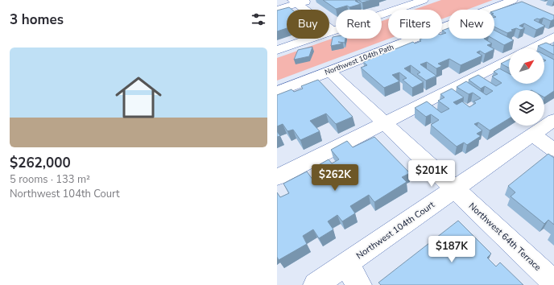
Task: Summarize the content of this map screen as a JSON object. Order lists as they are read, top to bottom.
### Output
{
  "streets": {
    "street": ["Northwest 104th Path", "Northwest 104th Court", "Northwest 64th Terrace"]
  },
  "crossings": [
    ["Northwest 104th Path", "Northwest 64th Terrace"],
    ["Northwest 104th Court", "Northwest 64th Terrace"]
  ],
  "north": "top right",
  "page": {
    "heading": "3 homes",
    "chip": [
      "Buy",
      "Rent",
      "Filters",
      "New"
    ],
    "list": [
      {
        "name": "$262,000",
        "note": "5 rooms · 133 m² · Northwest 104th Court"
      }
    ],
    "price": ["$201K", "$262K", "$187K"]
  }
}
